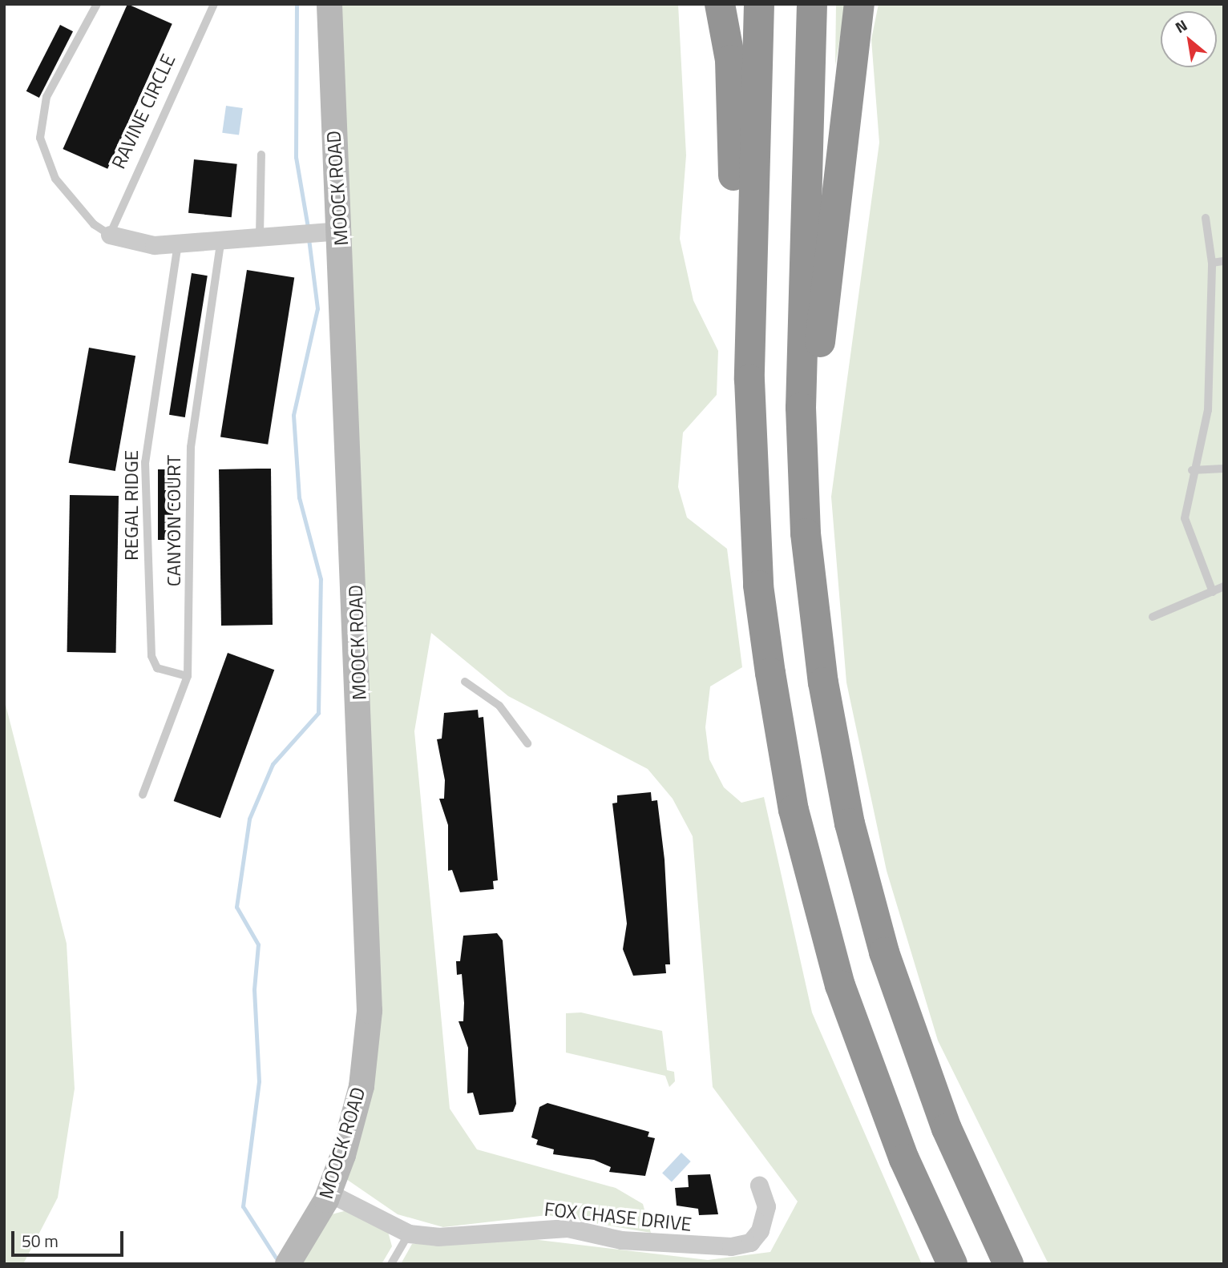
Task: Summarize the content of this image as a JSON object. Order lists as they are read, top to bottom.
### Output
{
  "streets": {
    "main road": ["MOOCK ROAD"],
    "street": ["FOX CHASE DRIVE"],
    "lane": ["RAVINE CIRCLE", "REGAL RIDGE", "CANYON COURT"]
  },
  "crossings": [
    ["MOOCK ROAD", "FOX CHASE DRIVE"],
    ["REGAL RIDGE", "CANYON COURT"]
  ],
  "scale_bar": "50 m",
  "north": "top left"
}
